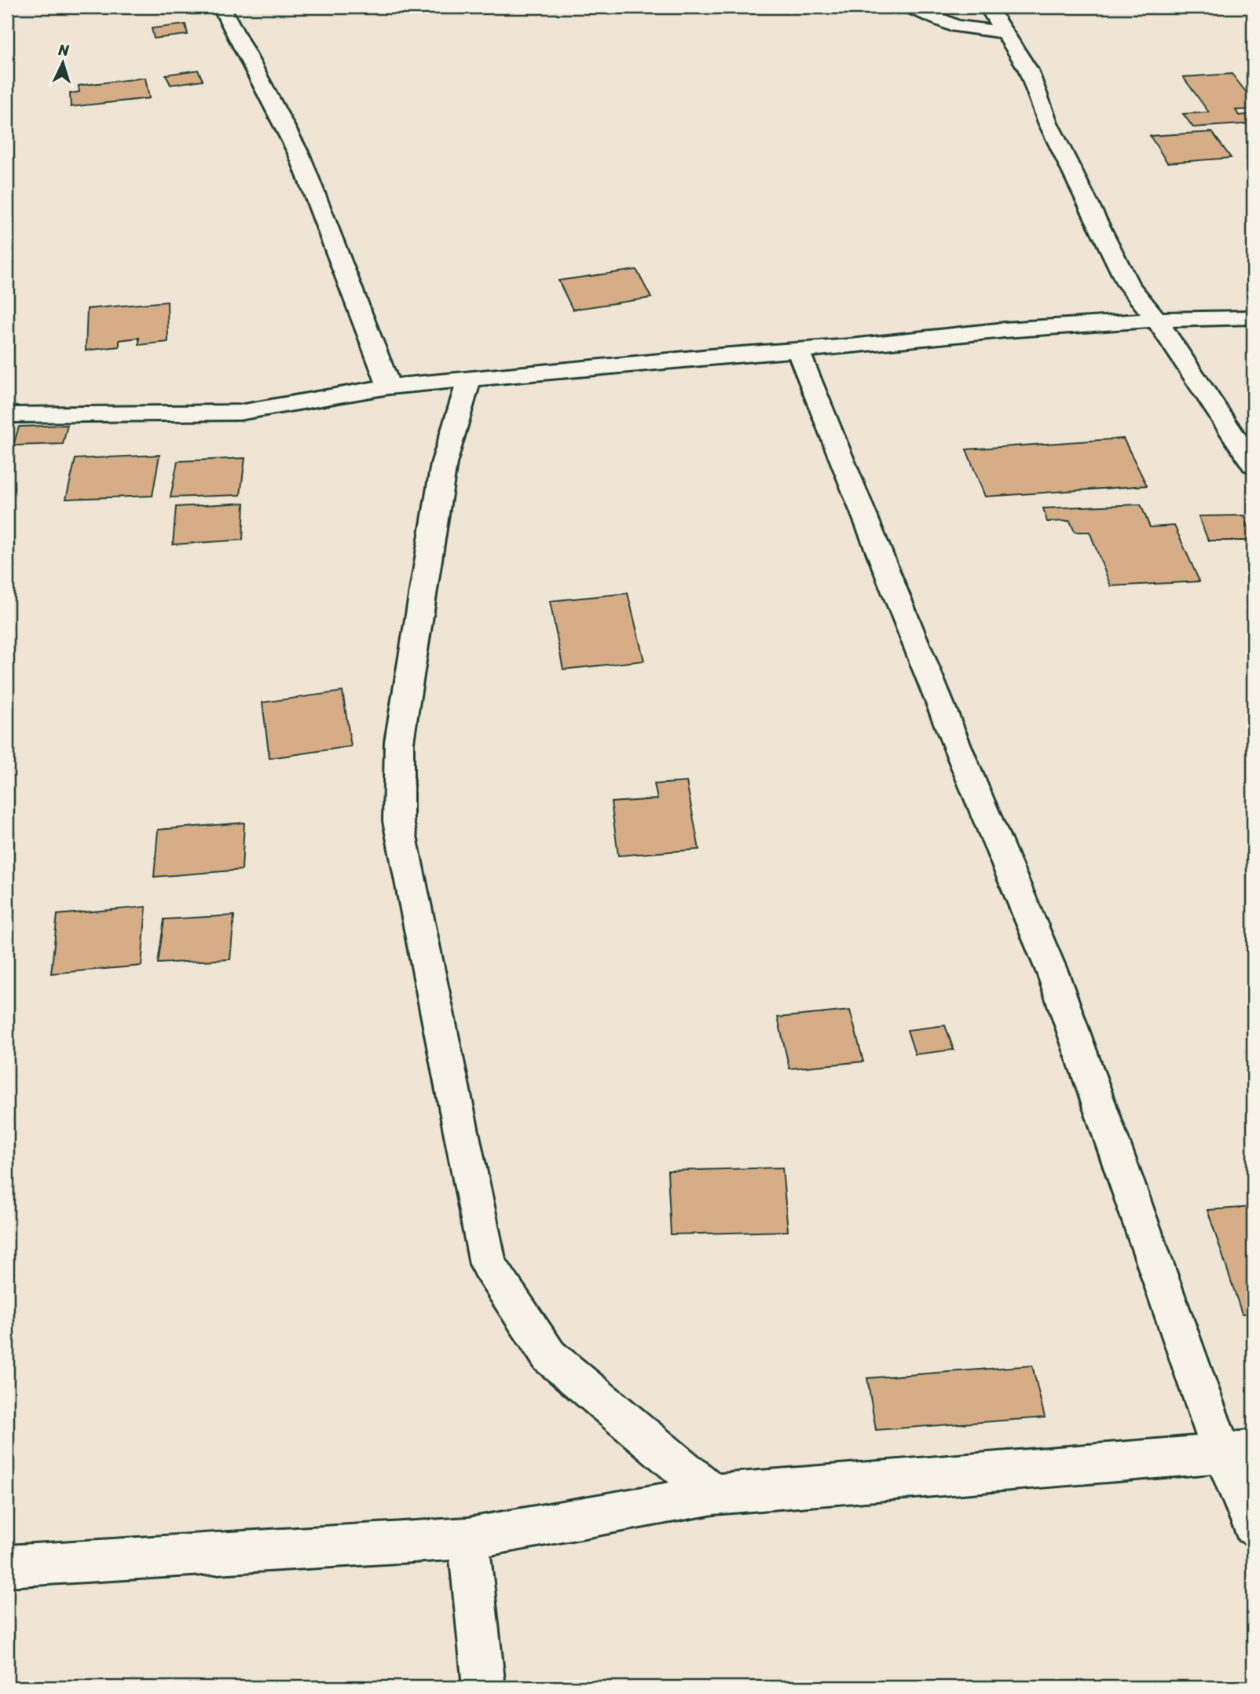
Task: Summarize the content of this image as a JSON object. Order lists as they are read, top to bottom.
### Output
{
  "north": "top"
}
